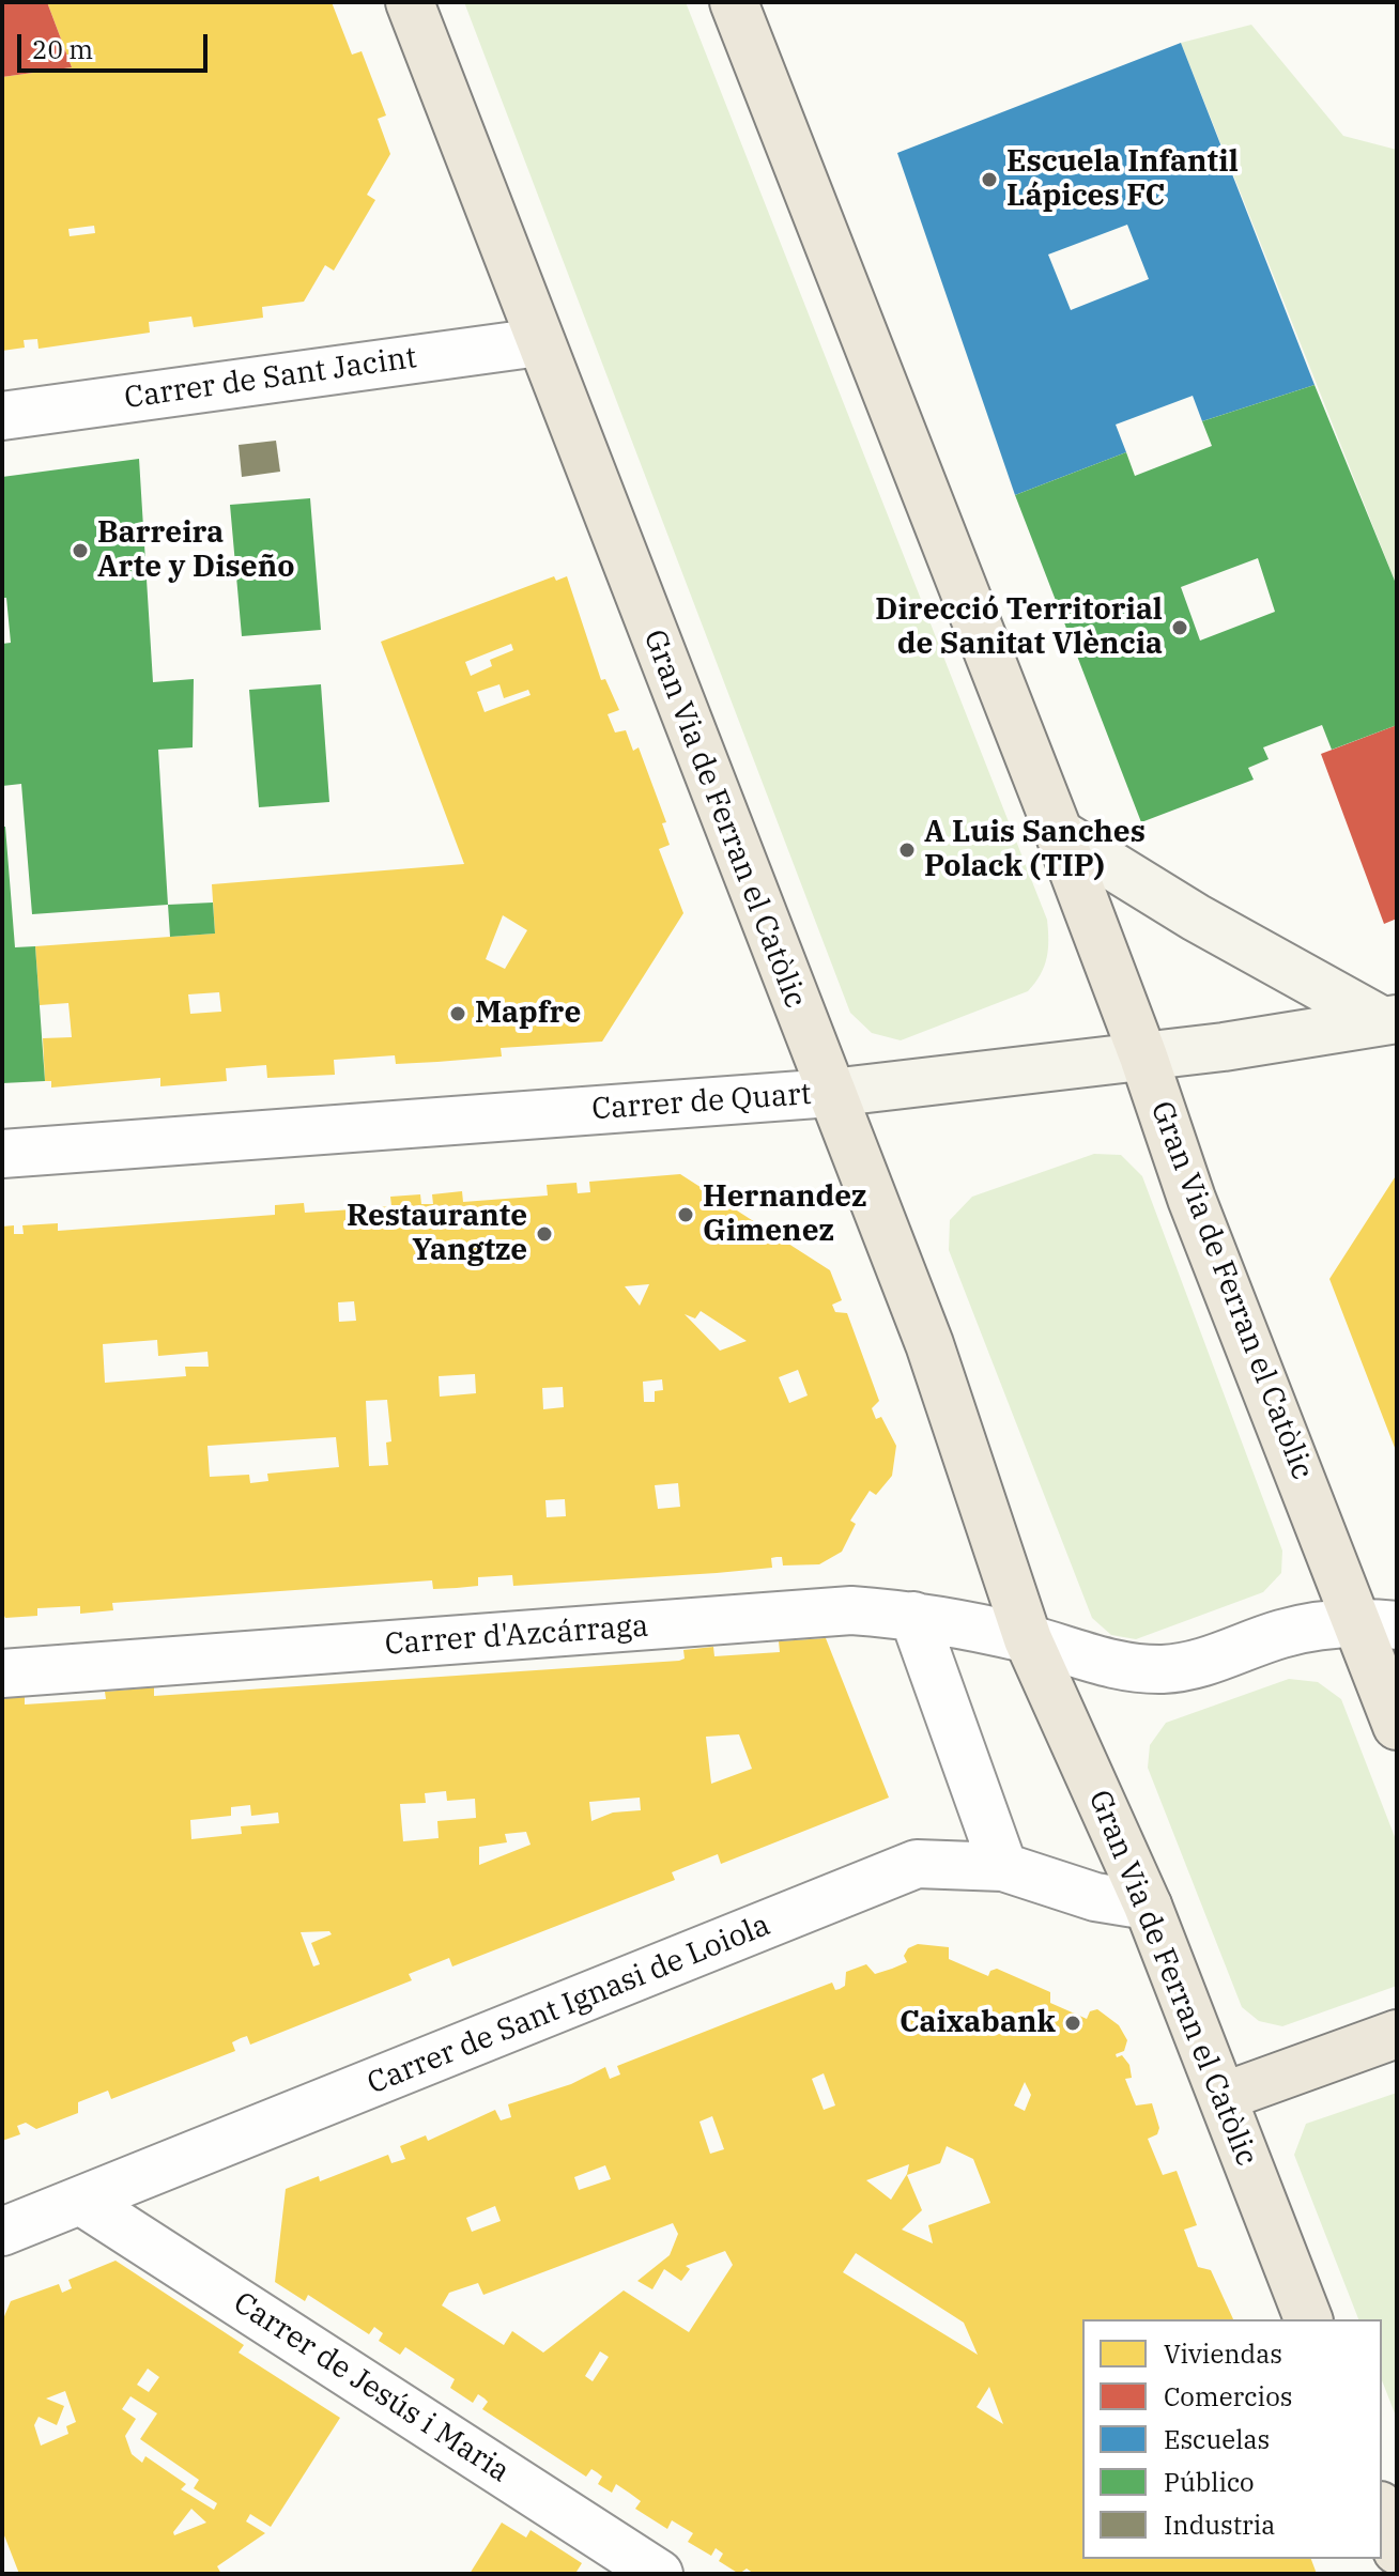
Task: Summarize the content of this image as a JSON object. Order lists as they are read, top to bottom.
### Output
{
  "streets": {
    "main road": ["Gran Via de Ferran el Catòlic"],
    "street": [
      "Carrer de Sant Jacint",
      "Carrer de Quart",
      "Carrer d'Azcárraga",
      "Carrer de Sant Ignasi de Loiola",
      "Carrer de Jesús i Maria"
    ]
  },
  "crossings": [
    ["Carrer de Sant Jacint", "Gran Via de Ferran el Catòlic"],
    ["Gran Via de Ferran el Catòlic", "Carrer de Quart"],
    ["Gran Via de Ferran el Catòlic", "Carrer d'Azcárraga"],
    ["Gran Via de Ferran el Catòlic", "Carrer de Sant Ignasi de Loiola"],
    ["Carrer de Sant Ignasi de Loiola", "Carrer de Jesús i Maria"]
  ],
  "places": [
    "Escuela Infantil Lápices FC",
    "Barreira Arte y Diseño",
    "Direcció Territorial de Sanitat Vlència",
    "A Luis Sanches Polack (TIP)",
    "Mapfre",
    "Hernandez Gimenez",
    "Restaurante Yangtze",
    "Caixabank"
  ],
  "legend": [
    "Viviendas",
    "Comercios",
    "Escuelas",
    "Público",
    "Industria"
  ],
  "scale_bar": "20 m"
}
